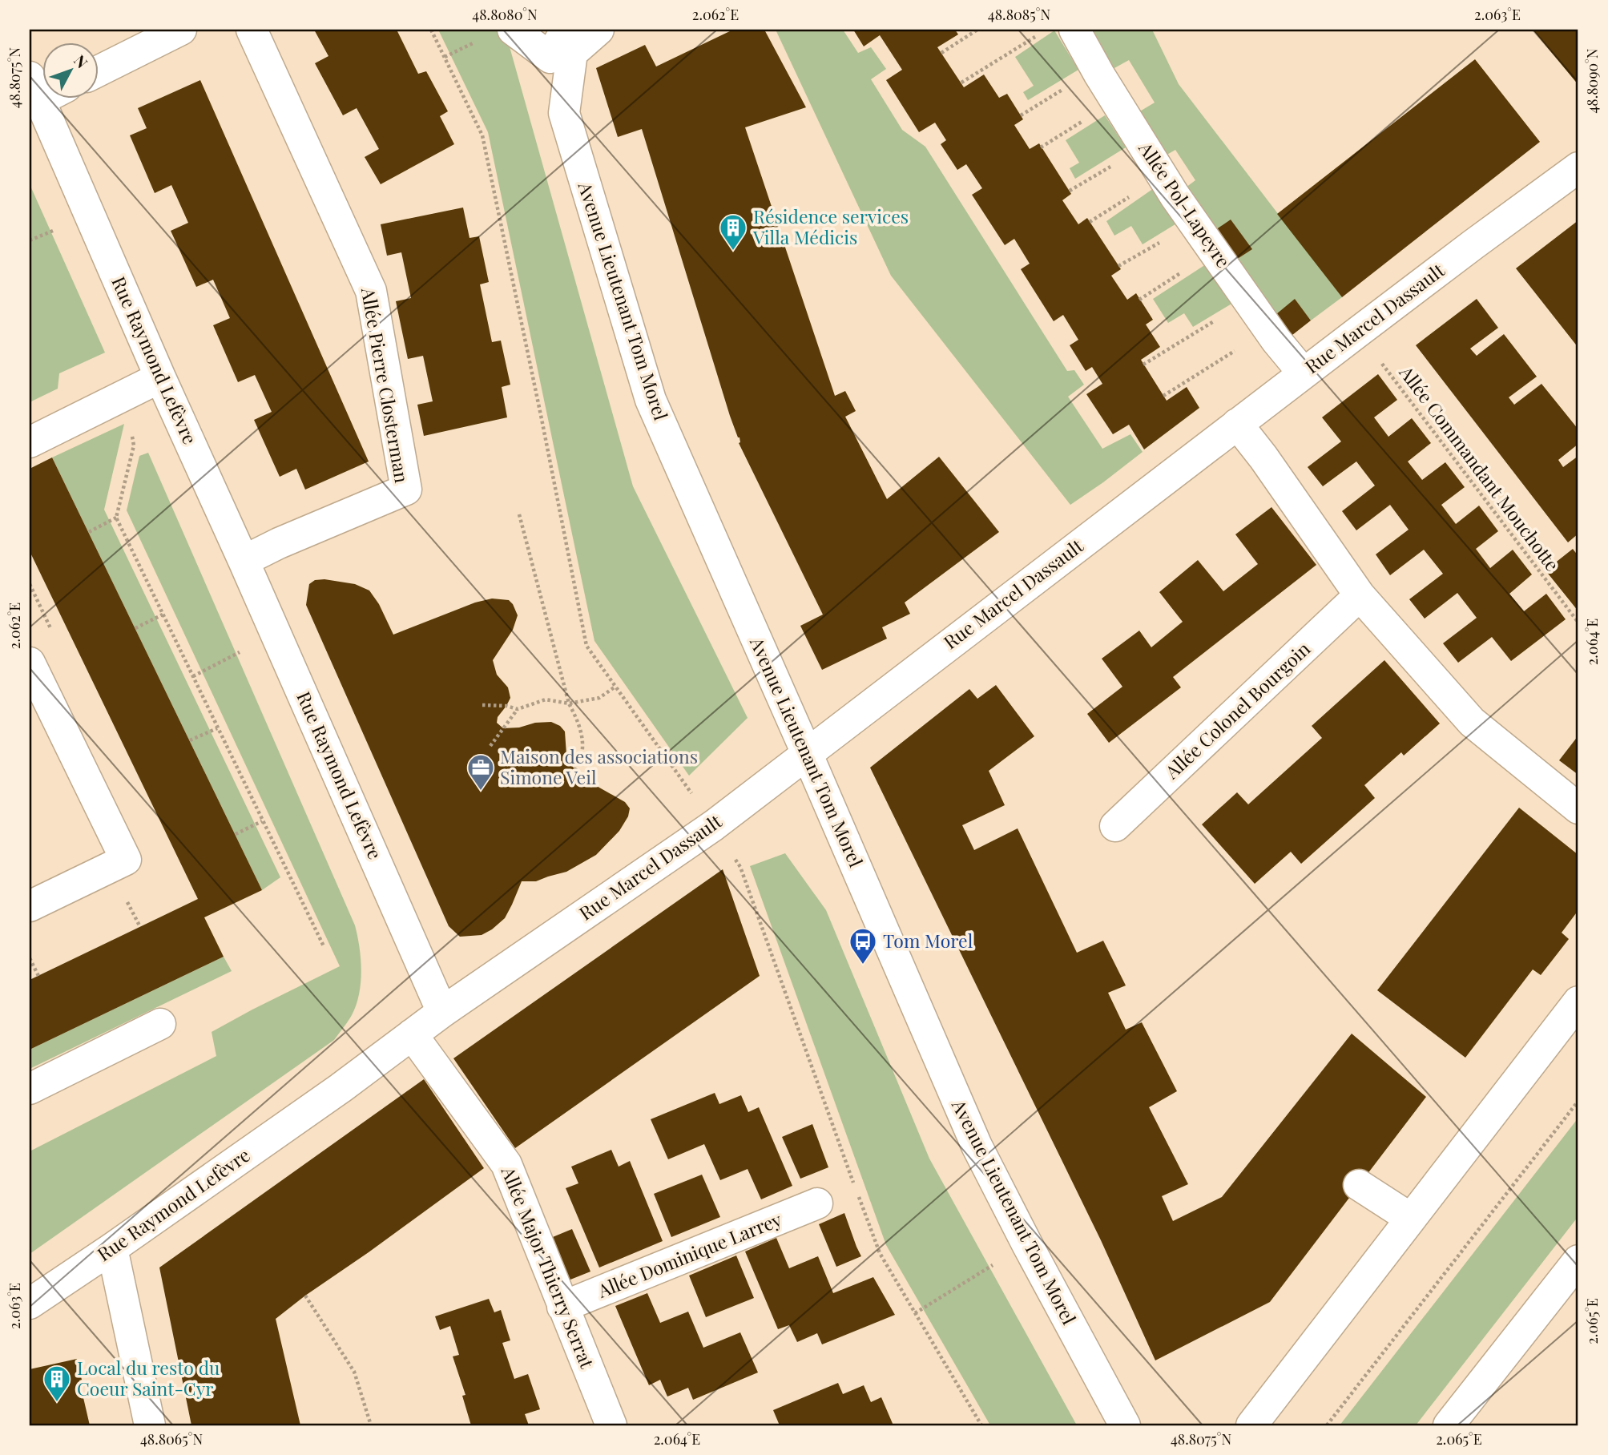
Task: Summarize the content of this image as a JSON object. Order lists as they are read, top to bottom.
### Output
{
  "streets": {
    "street": [
      "Allée Pol-Lapeyre",
      "Avenue Lieutenant Tom Morel",
      "Rue Marcel Dassault",
      "Rue Raymond Lefèvre",
      "Allée Pierre Closterman",
      "Allée Colonel Bourgoin",
      "Allée Dominique Larrey",
      "Allée Major Thierry Serrat"
    ],
    "path": ["Allée Commandant Mouchotte"]
  },
  "crossings": [
    ["Allée Pol-Lapeyre", "Rue Marcel Dassault"],
    ["Avenue Lieutenant Tom Morel", "Rue Marcel Dassault"],
    ["Rue Marcel Dassault", "Rue Raymond Lefèvre"],
    ["Rue Marcel Dassault", "Allée Commandant Mouchotte"],
    ["Rue Raymond Lefèvre", "Allée Pierre Closterman"],
    ["Rue Raymond Lefèvre", "Allée Major Thierry Serrat"],
    ["Allée Dominique Larrey", "Allée Major Thierry Serrat"]
  ],
  "places": {
    "building": ["Résidence services Villa Médicis", "Local du resto du Coeur Saint-Cyr"],
    "office": ["Maison des associations Simone Veil"],
    "bus stop": ["Tom Morel"]
  },
  "north": "top right",
  "coordinates": [
    "48.8080°N",
    "2.062°E",
    "48.8085°N",
    "2.063°E",
    "48.8075°N",
    "48.8090°N",
    "2.064°E",
    "2.065°E",
    "48.8065°N"
  ]
}
